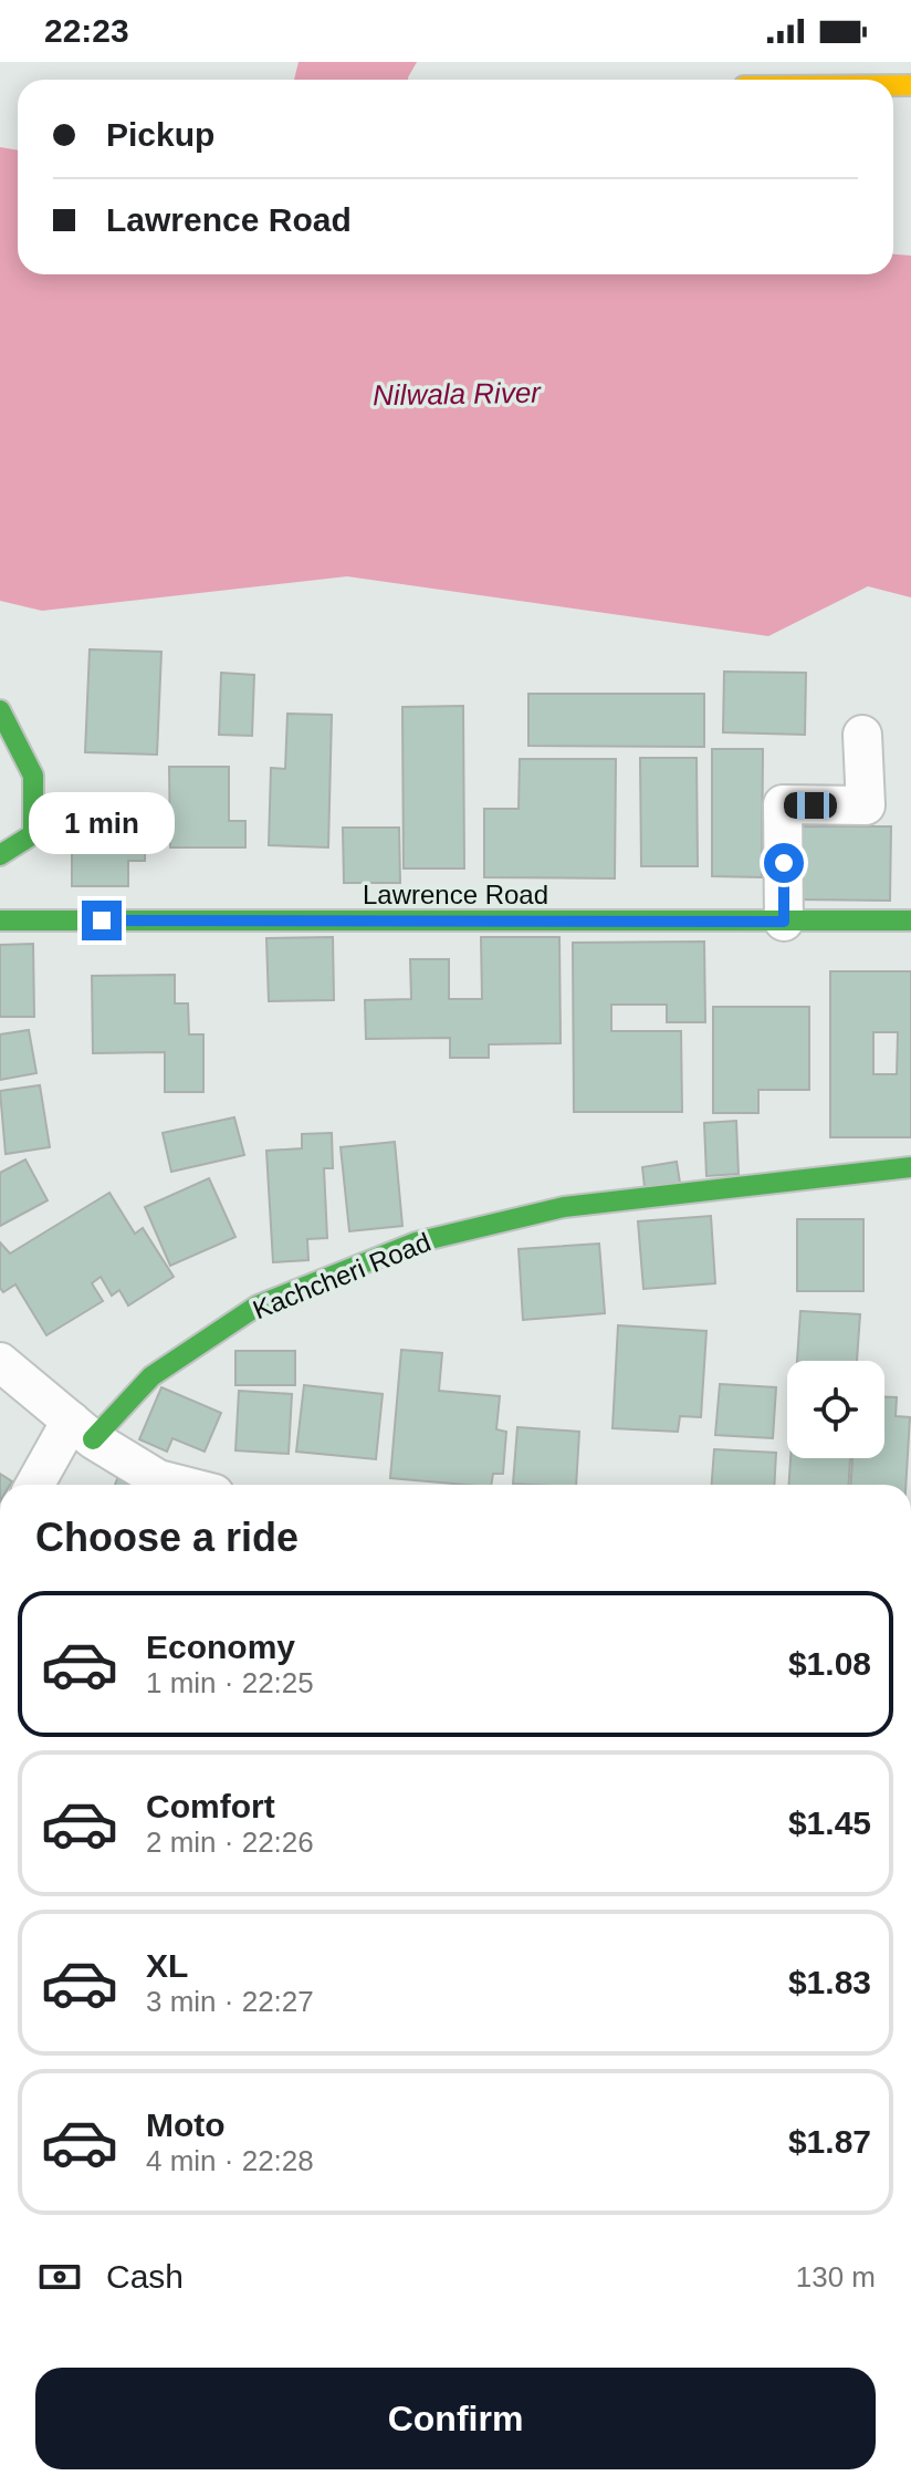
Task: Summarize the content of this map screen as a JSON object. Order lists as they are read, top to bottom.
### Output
{
  "streets": {
    "street": ["Lawrence Road", "Kachcheri Road"]
  },
  "water": ["Nilwala River"],
  "page": {
    "status": "22:23",
    "banner": ["Pickup", "Lawrence Road"],
    "bubble": "1 min",
    "heading": "Choose a ride",
    "list": [
      {
        "name": "Economy",
        "note": "1 min · 22:25",
        "value": "$1.08"
      },
      {
        "name": "Comfort",
        "note": "2 min · 22:26",
        "value": "$1.45"
      },
      {
        "name": "XL",
        "note": "3 min · 22:27",
        "value": "$1.83"
      },
      {
        "name": "Moto",
        "note": "4 min · 22:28",
        "value": "$1.87"
      }
    ],
    "pay": ["Cash", "130 m"],
    "buttons": "Confirm"
  }
}
